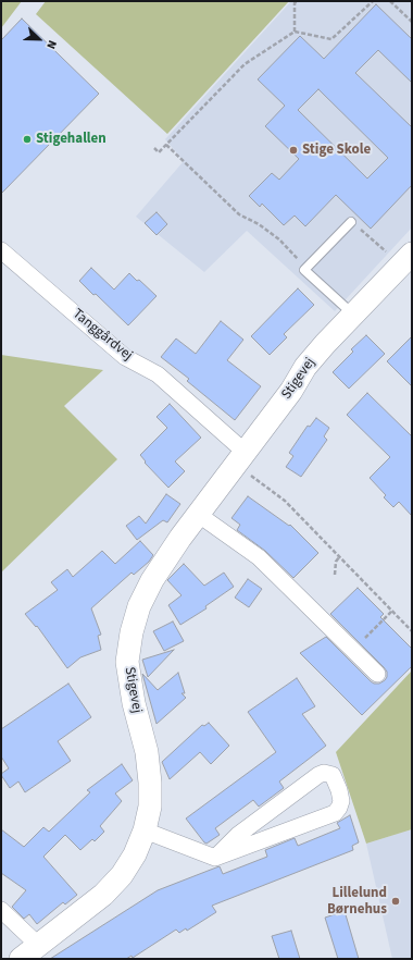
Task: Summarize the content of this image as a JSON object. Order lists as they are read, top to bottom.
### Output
{
  "streets": {
    "street": ["Tanggårdvej", "Stigevej"]
  },
  "crossings": [
    ["Tanggårdvej", "Stigevej"]
  ],
  "places": ["Stigehallen", "Stige Skole", "Lillelund Børnehus"],
  "north": "bottom right"
}
